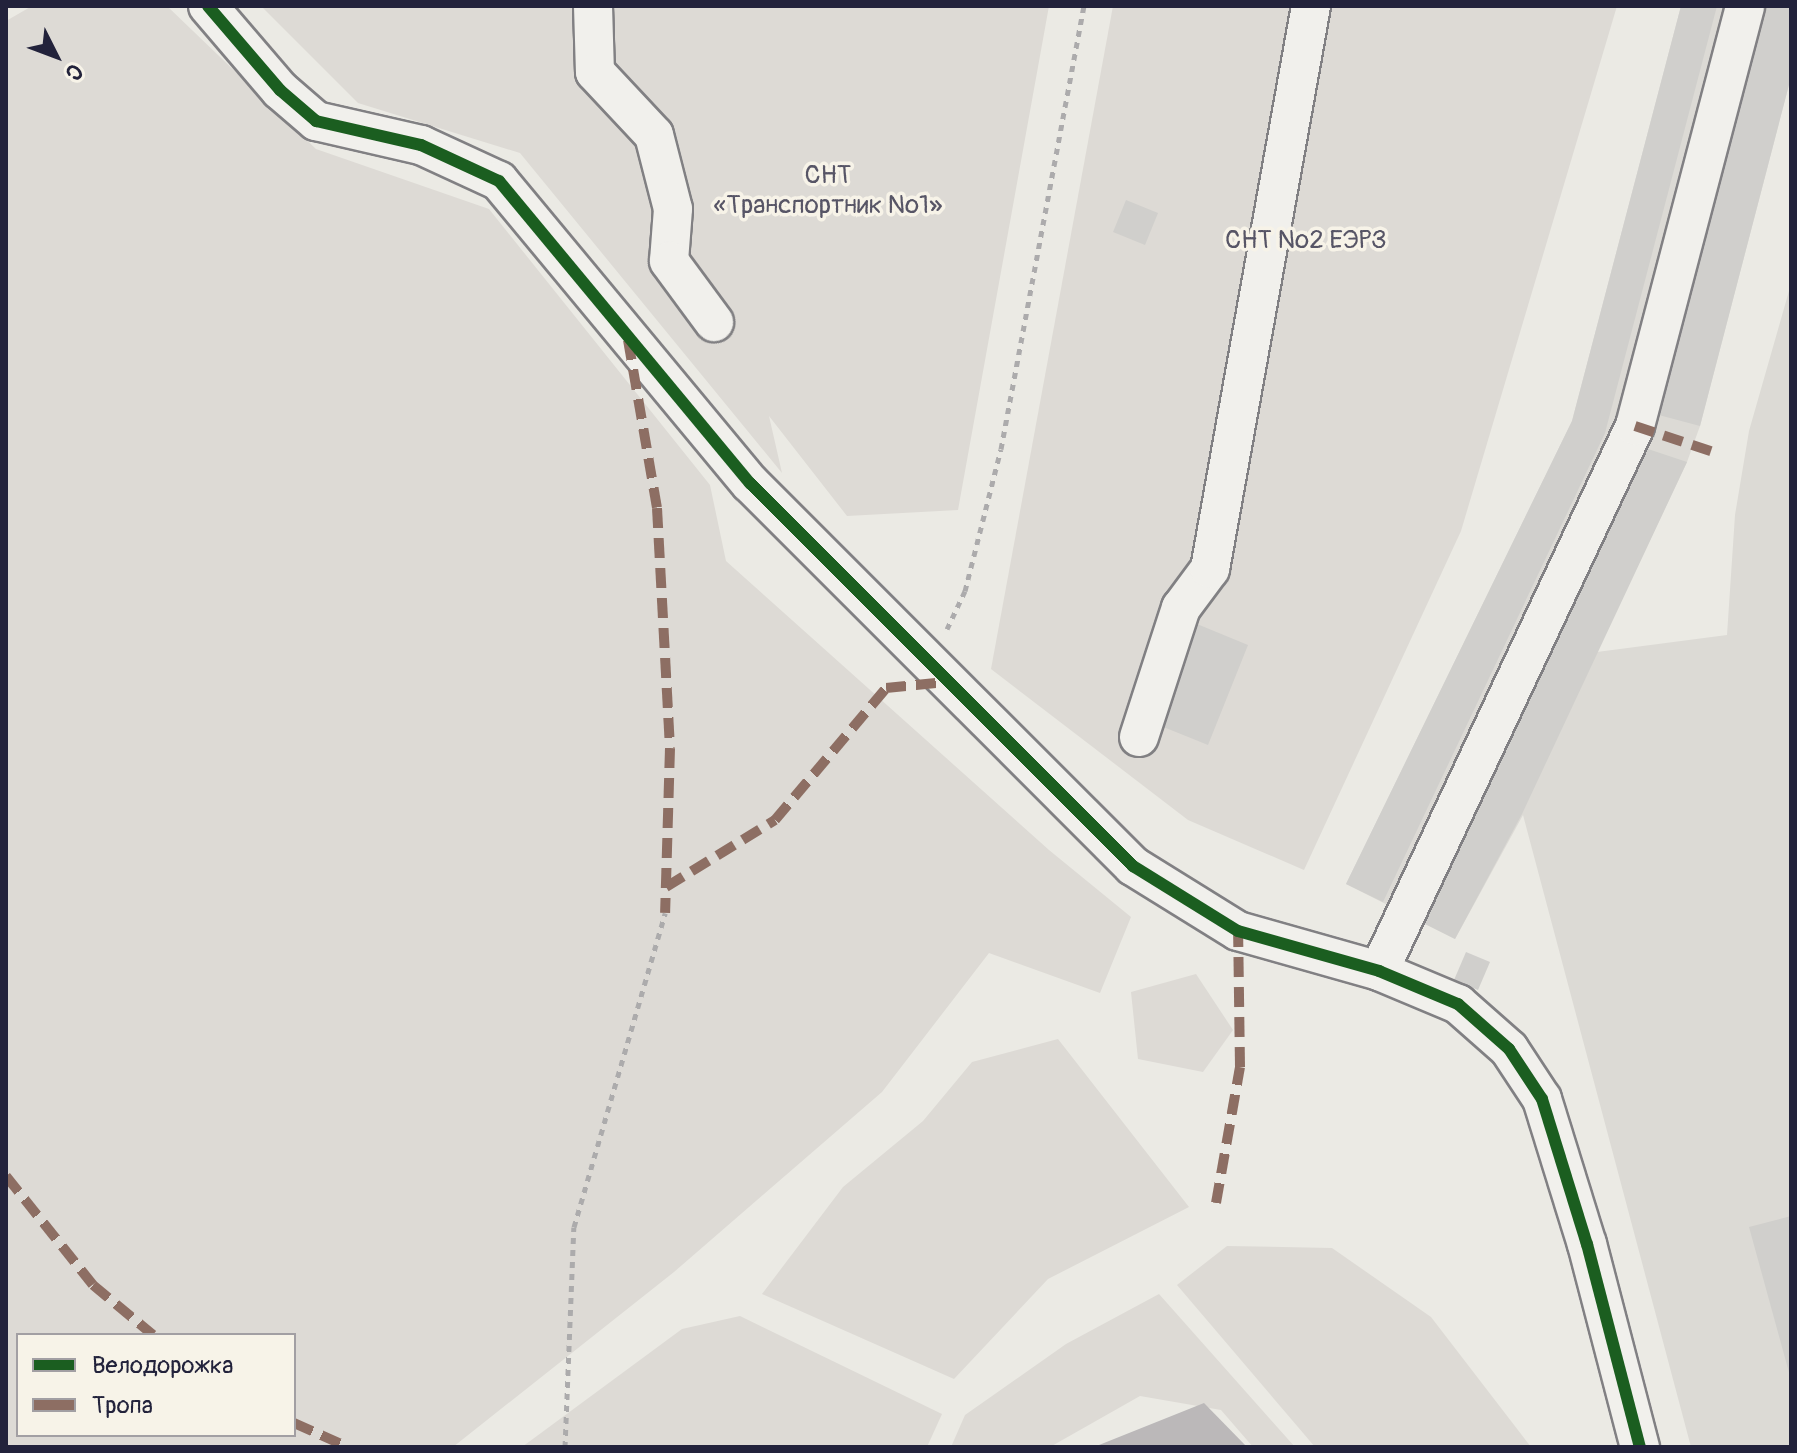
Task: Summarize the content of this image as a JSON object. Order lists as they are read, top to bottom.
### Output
{
  "parks": ["СНТ «Транспортник №1»", "СНТ №2 ЕЭРЗ"],
  "legend": ["Велодорожка", "Тропа"],
  "north": "bottom right"
}
